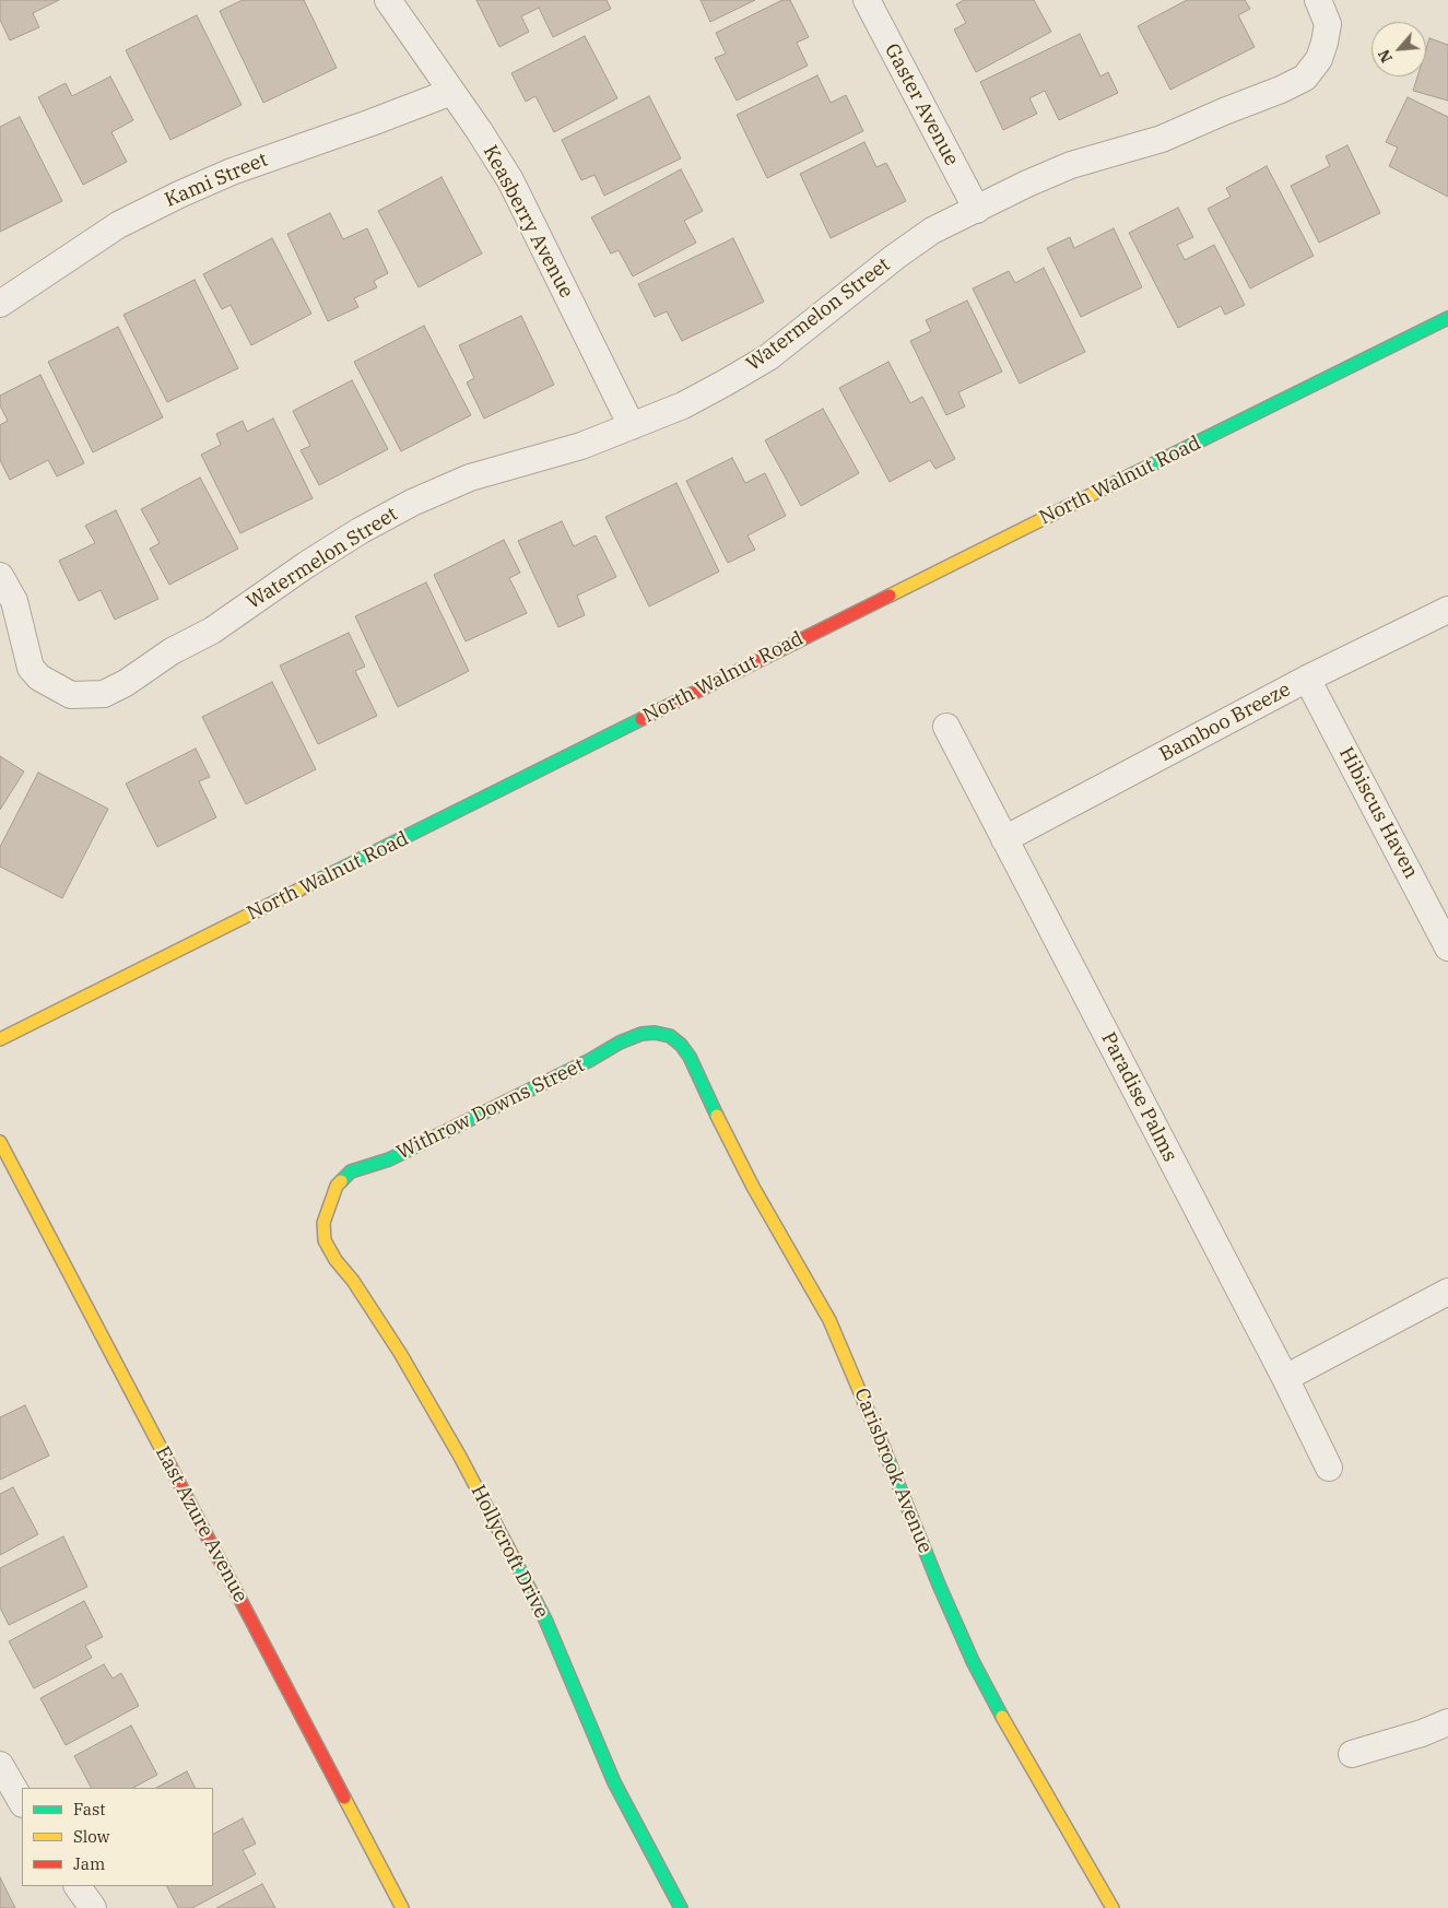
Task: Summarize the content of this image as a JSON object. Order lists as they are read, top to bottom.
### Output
{
  "streets": {
    "street": [
      "Gaster Avenue",
      "Kami Street",
      "Keasberry Avenue",
      "Watermelon Street",
      "North Walnut Road",
      "Bamboo Breeze",
      "Hibiscus Haven",
      "Paradise Palms",
      "Withrow Downs Street",
      "Carisbrook Avenue",
      "East Azure Avenue",
      "Hollycroft Drive"
    ]
  },
  "crossings": [
    ["Gaster Avenue", "Watermelon Street"],
    ["Kami Street", "Keasberry Avenue"],
    ["Keasberry Avenue", "Watermelon Street"],
    ["Bamboo Breeze", "Hibiscus Haven"],
    ["Bamboo Breeze", "Paradise Palms"],
    ["Withrow Downs Street", "Carisbrook Avenue"],
    ["Withrow Downs Street", "Hollycroft Drive"]
  ],
  "legend": ["Fast", "Slow", "Jam"],
  "north": "bottom left"
}
